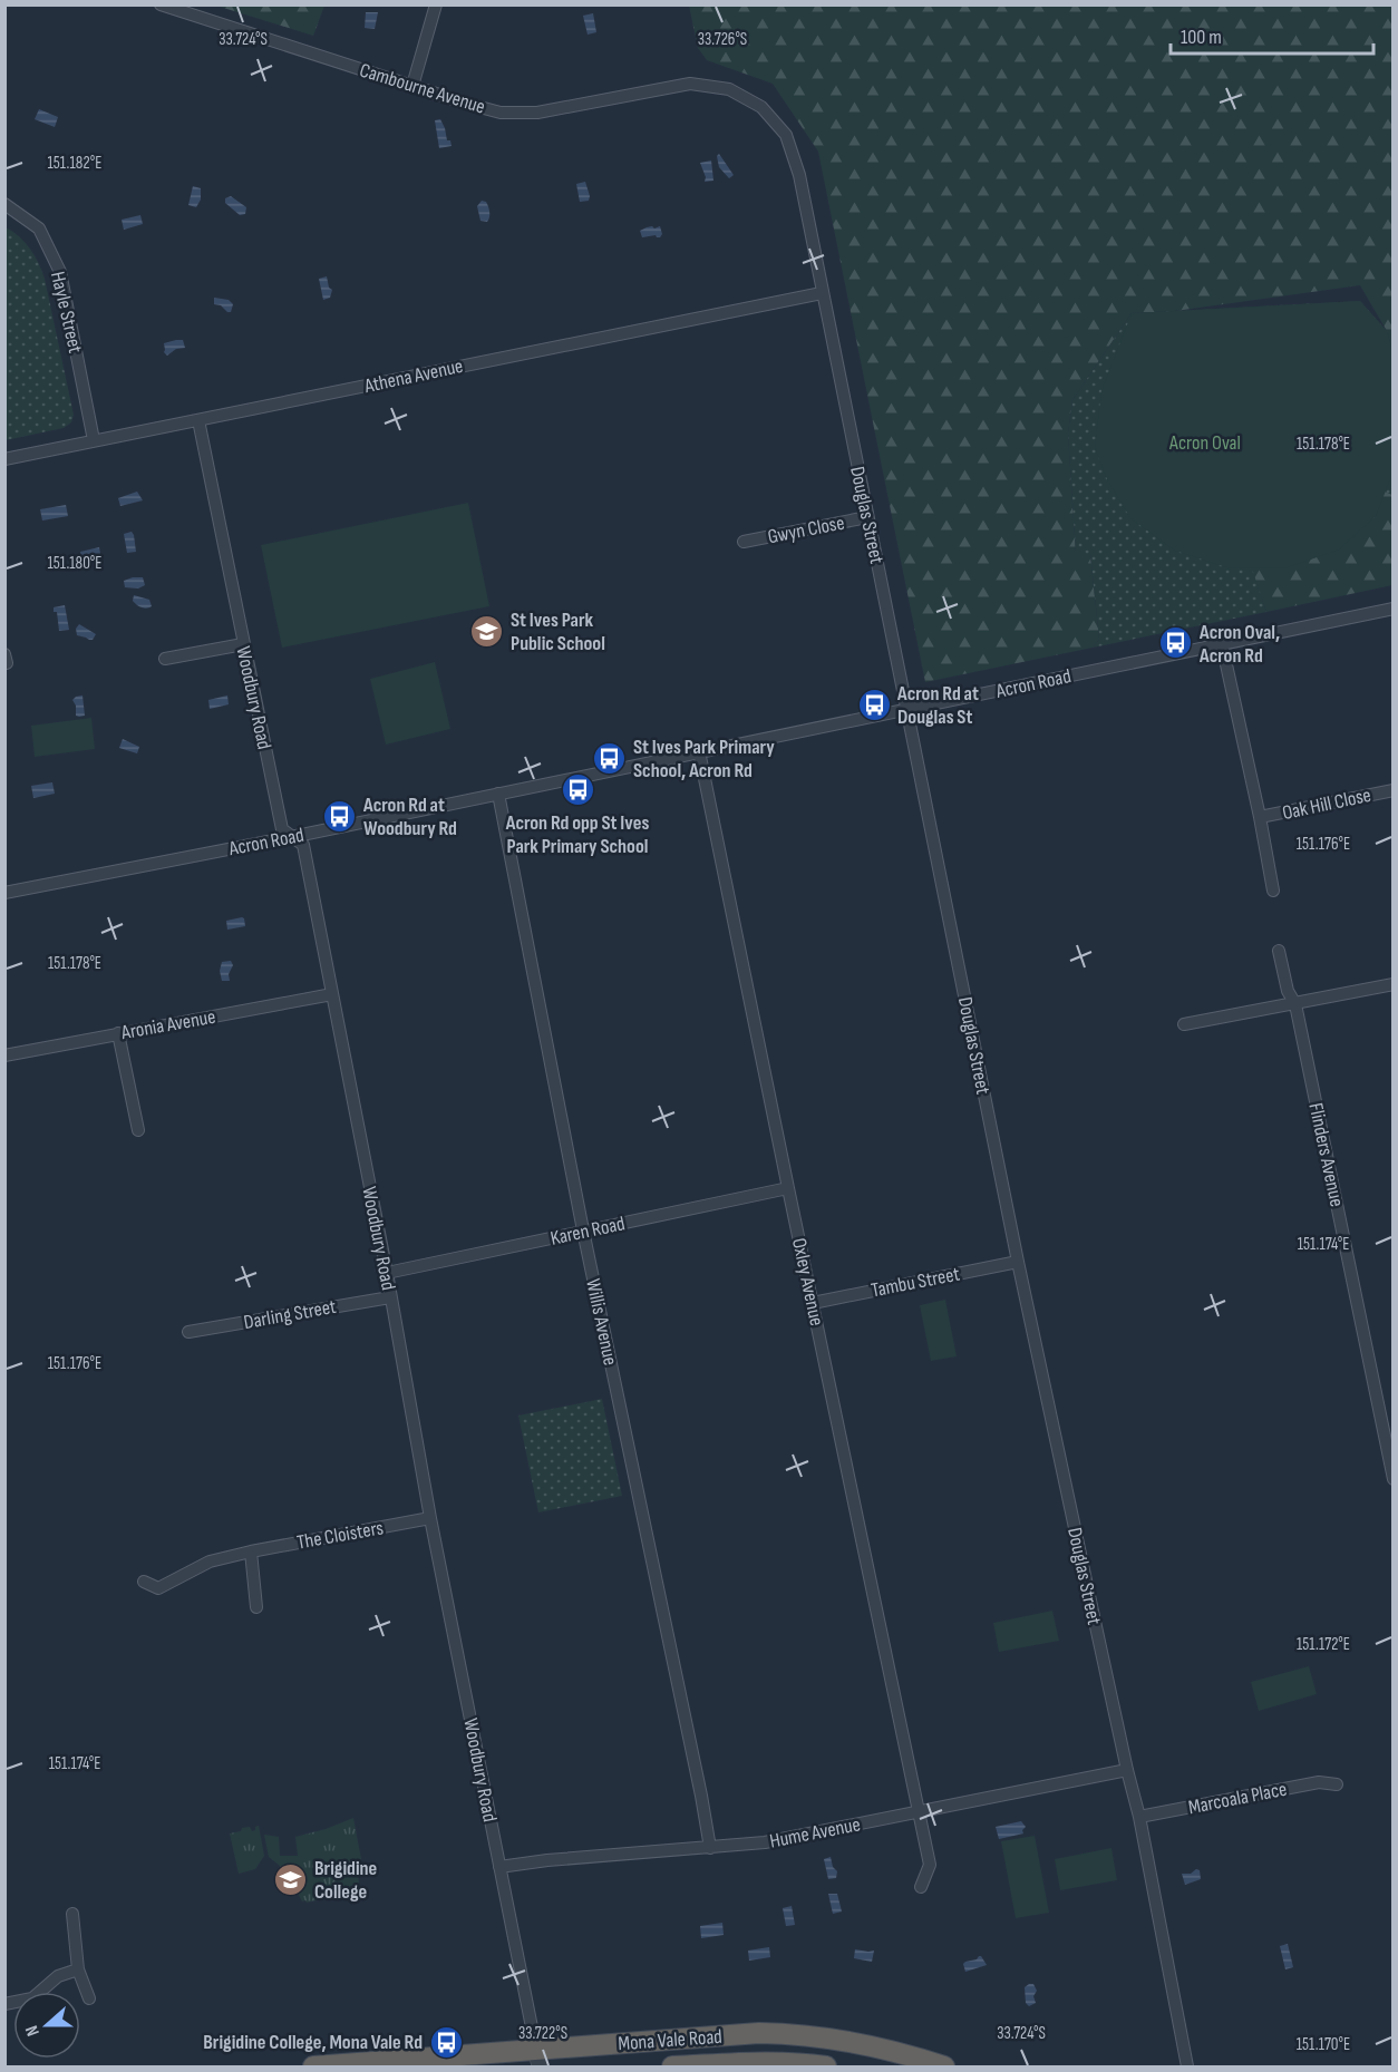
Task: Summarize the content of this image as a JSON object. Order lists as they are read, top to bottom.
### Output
{
  "streets": {
    "highway": ["Mona Vale Road"],
    "street": [
      "Cambourne Avenue",
      "Hayle Street",
      "Athena Avenue",
      "Douglas Street",
      "Gwyn Close",
      "Acron Road",
      "Woodbury Road",
      "Oak Hill Close",
      "Aronia Avenue",
      "Flinders Avenue",
      "Karen Road",
      "Oxley Avenue",
      "Tambu Street",
      "Darling Street",
      "Willis Avenue",
      "The Cloisters",
      "Marcoala Place",
      "Hume Avenue"
    ]
  },
  "crossings": [
    ["Cambourne Avenue", "Douglas Street"],
    ["Hayle Street", "Athena Avenue"],
    ["Athena Avenue", "Douglas Street"],
    ["Athena Avenue", "Woodbury Road"],
    ["Douglas Street", "Gwyn Close"],
    ["Douglas Street", "Acron Road"],
    ["Douglas Street", "Tambu Street"],
    ["Douglas Street", "Marcoala Place"],
    ["Douglas Street", "Hume Avenue"],
    ["Acron Road", "Woodbury Road"],
    ["Acron Road", "Oxley Avenue"],
    ["Acron Road", "Willis Avenue"],
    ["Woodbury Road", "Aronia Avenue"],
    ["Woodbury Road", "Karen Road"],
    ["Woodbury Road", "Darling Street"],
    ["Woodbury Road", "The Cloisters"],
    ["Woodbury Road", "Hume Avenue"],
    ["Woodbury Road", "Mona Vale Road"],
    ["Karen Road", "Oxley Avenue"],
    ["Karen Road", "Willis Avenue"],
    ["Oxley Avenue", "Tambu Street"],
    ["Oxley Avenue", "Hume Avenue"],
    ["Willis Avenue", "Hume Avenue"]
  ],
  "parks": ["Acron Oval"],
  "places": {
    "school or university": ["St Ives Park Public School", "Brigidine College"],
    "bus stop": [
      "Acron Oval, Acron Rd",
      "Acron Rd at Douglas St",
      "St Ives Park Primary School, Acron Rd",
      "Acron Rd opp St Ives Park Primary School",
      "Acron Rd at Woodbury Rd",
      "Brigidine College, Mona Vale Rd"
    ]
  },
  "scale_bar": "100 m",
  "north": "left",
  "coordinates": [
    "33.724°S",
    "33.726°S",
    "151.182°E",
    "151.178°E",
    "151.180°E",
    "151.176°E",
    "151.174°E",
    "151.172°E",
    "33.722°S",
    "151.170°E"
  ]
}
